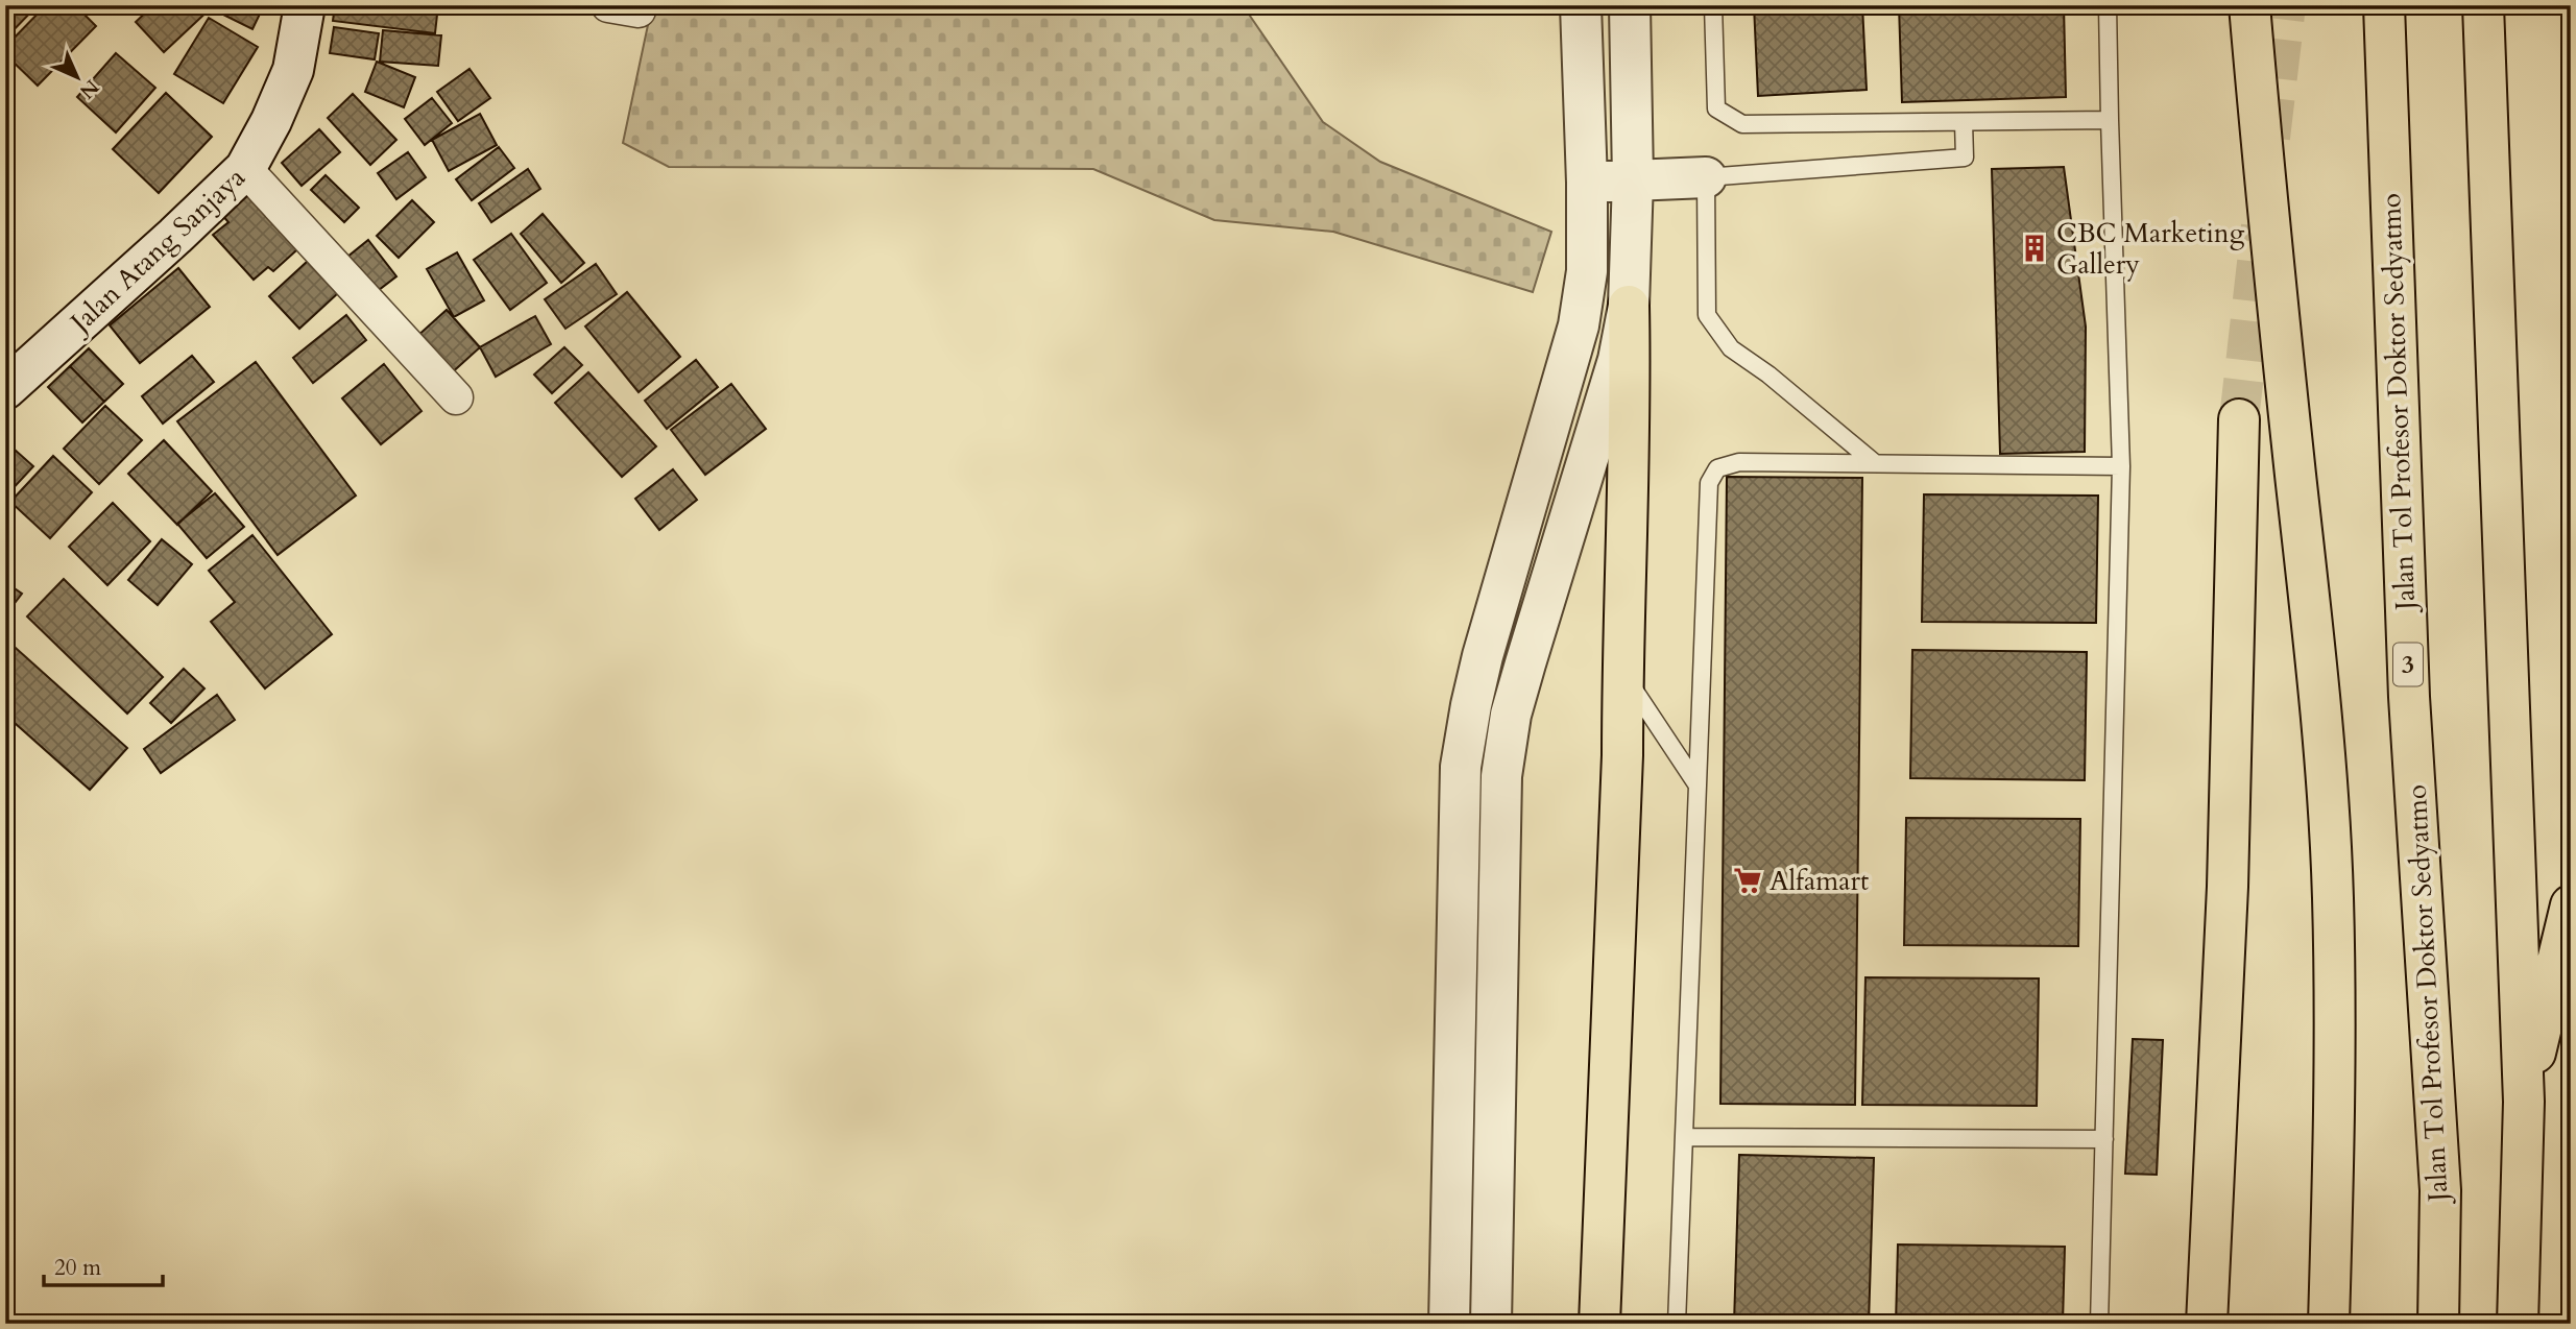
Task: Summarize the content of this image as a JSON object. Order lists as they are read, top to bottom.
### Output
{
  "streets": {
    "highway": ["Jalan Tol Profesor Doktor Sedyatmo", "3"],
    "street": ["Jalan Atang Sanjaya"]
  },
  "places": {
    "building": ["CBC Marketing Gallery"],
    "supermarket": ["Alfamart"]
  },
  "scale_bar": "20 m",
  "north": "bottom right"
}
